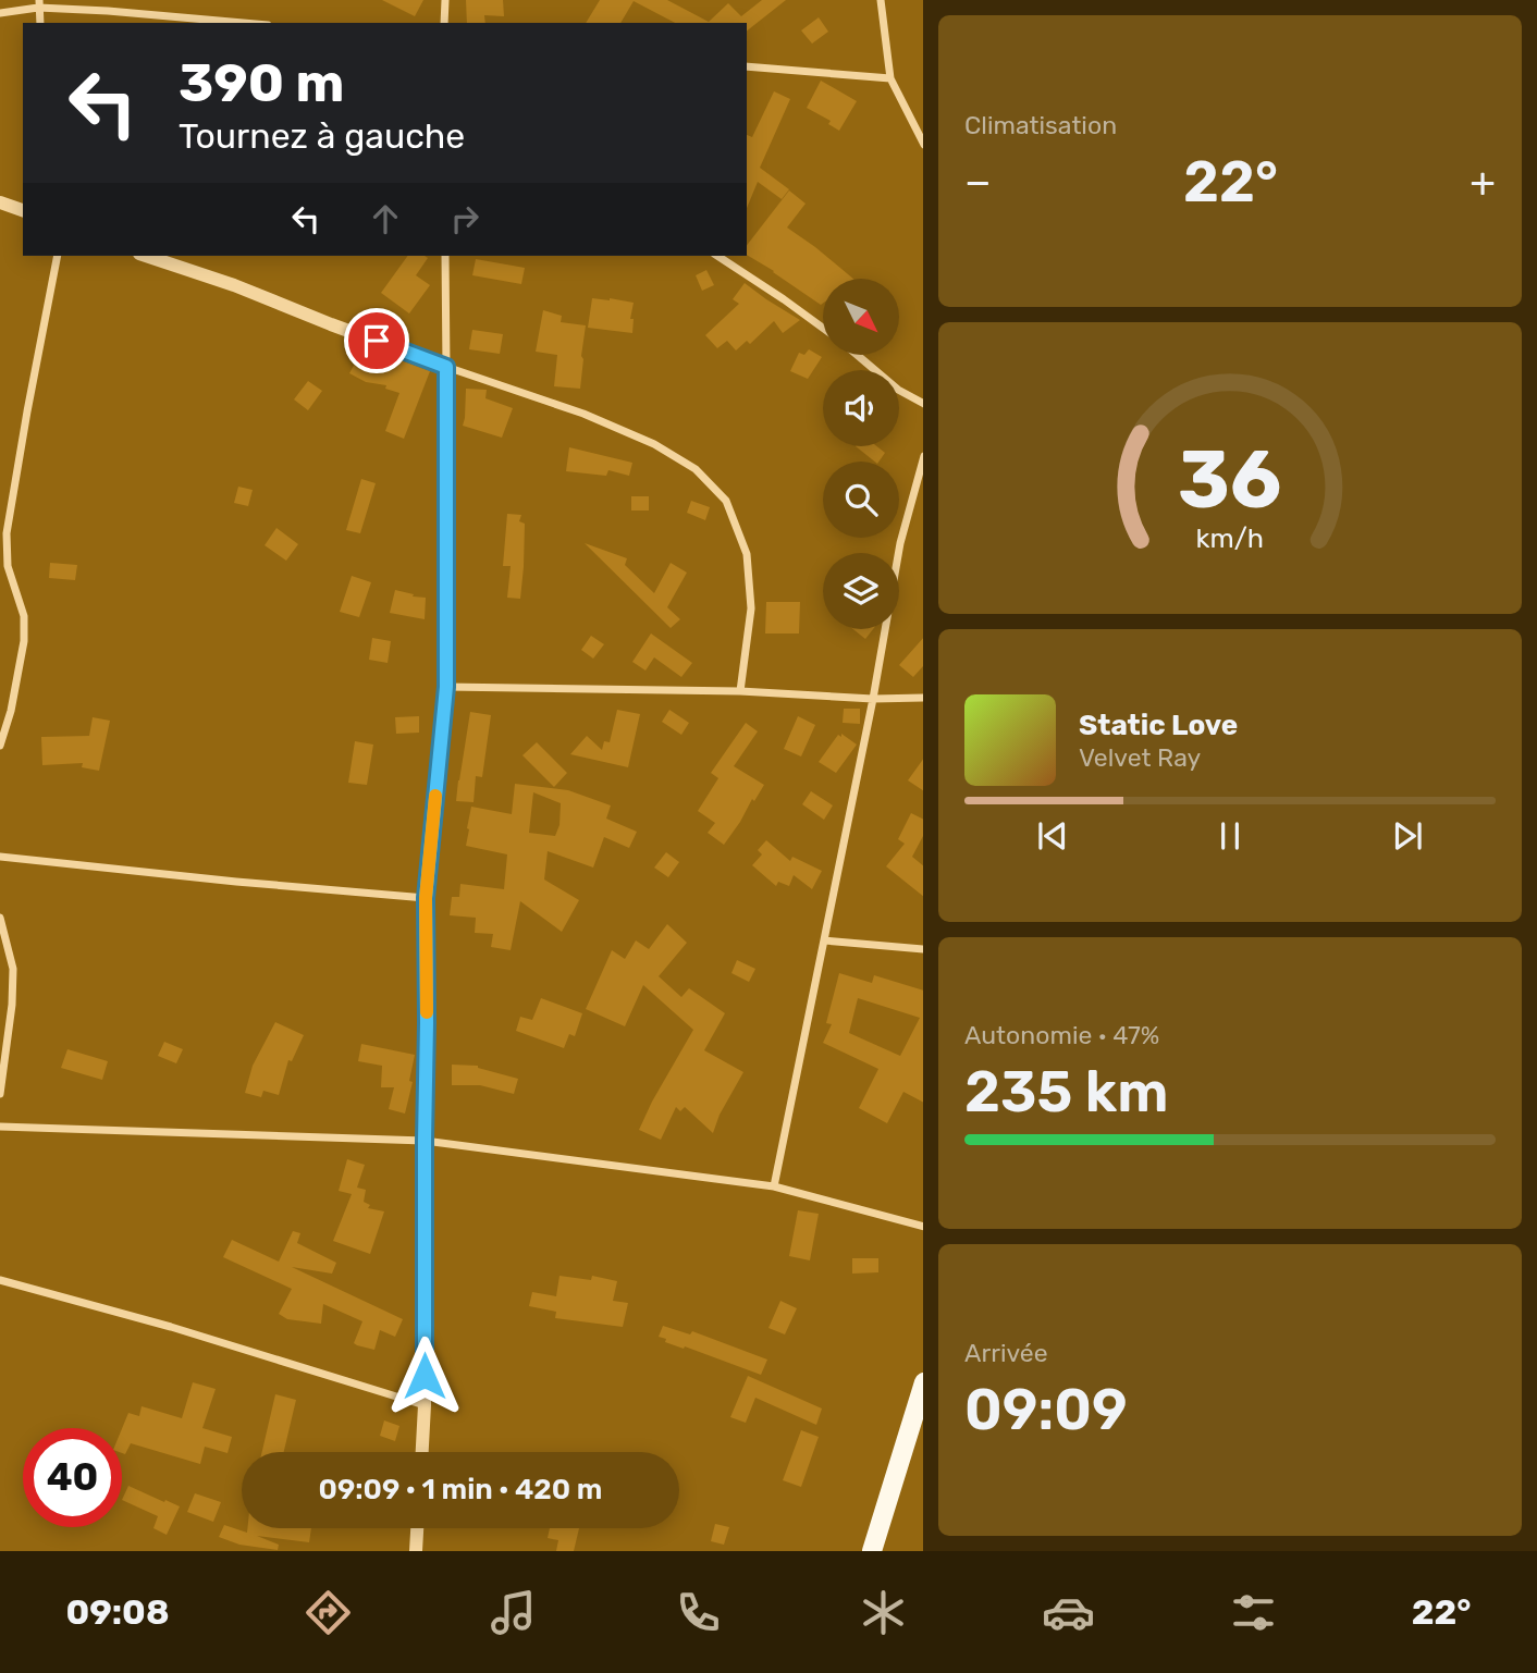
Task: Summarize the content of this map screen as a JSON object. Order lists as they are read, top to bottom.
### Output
{
  "north": "bottom right",
  "page": {
    "tile": [
      "Climatisation",
      ["Autonomie · 47%", "235 km"],
      ["Arrivée", "09:09"]
    ],
    "turn": ["390 m", "Tournez à gauche"],
    "heat": ["−", "22°", "+"],
    "song": ["Static Love", "Velvet Ray"],
    "limit": "40",
    "trip": "09:09 · 1 min · 420 m",
    "tabs": ["09:08", "22°"],
    "gauge": ["36", "km/h"]
  }
}
